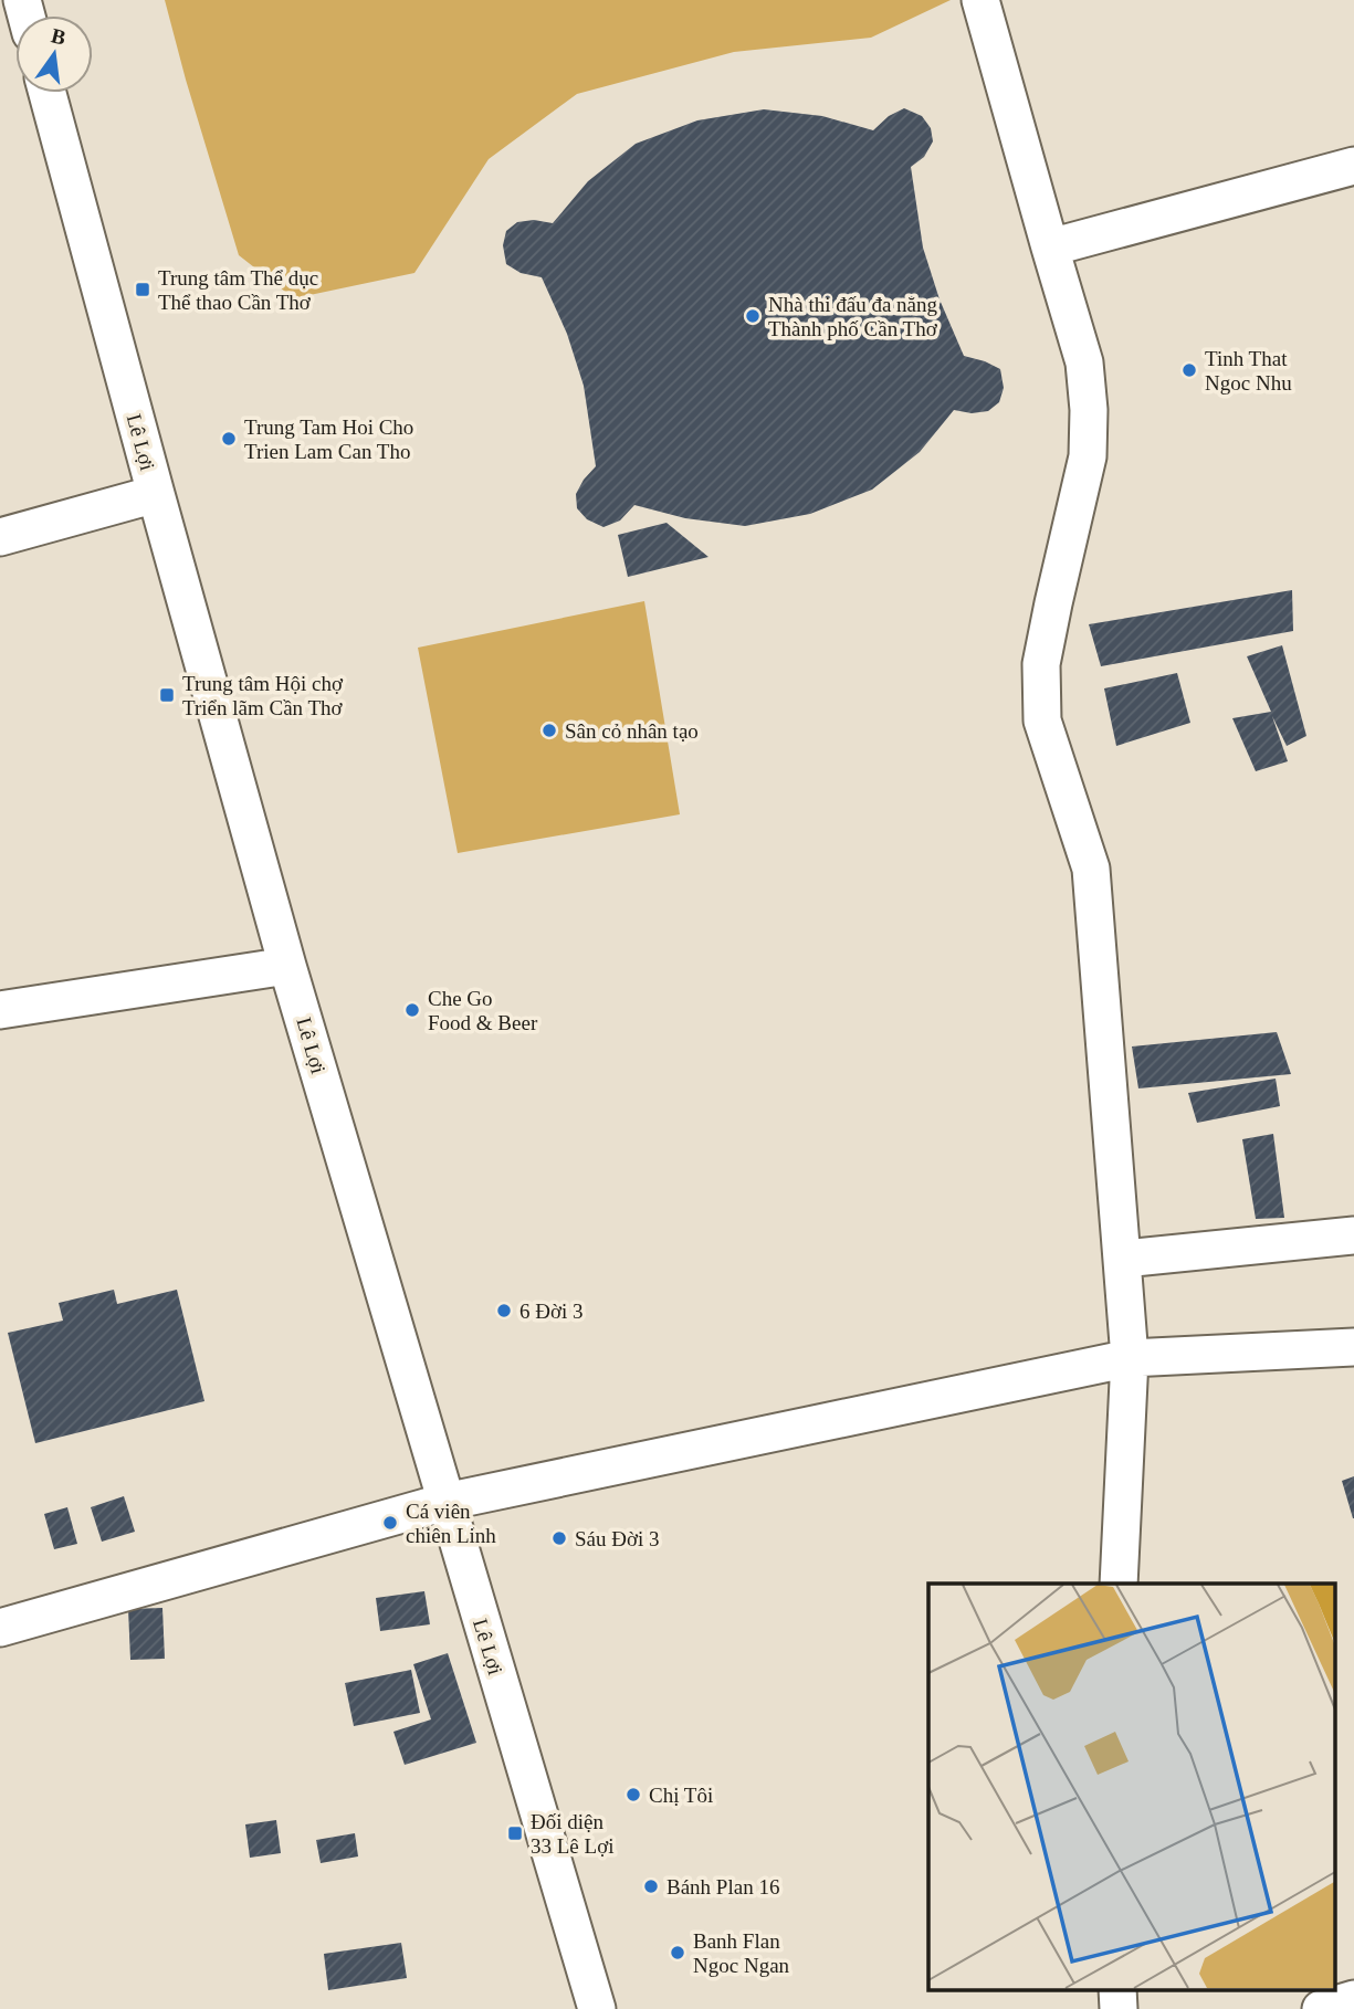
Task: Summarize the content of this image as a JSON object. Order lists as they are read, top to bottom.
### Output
{
  "streets": {
    "street": ["Lê Lợi"]
  },
  "places": {
    "transit": ["Trung tâm Thể dục Thể thao Cần Thơ", "Trung tâm Hội chợ Triển lãm Cần Thơ", "Đối diện 33 Lê Lợi"],
    "other": [
      "Nhà thi đấu đa năng Thành phố Cần Thơ",
      "Tinh That Ngoc Nhu",
      "Trung Tam Hoi Cho Trien Lam Can Tho",
      "Sân cỏ nhân tạo",
      "Che Go Food & Beer",
      "6 Đời 3",
      "Cá viên chiên Linh",
      "Sáu Đời 3",
      "Chị Tôi",
      "Bánh Plan 16",
      "Banh Flan Ngoc Ngan"
    ]
  },
  "north": "top"
}
